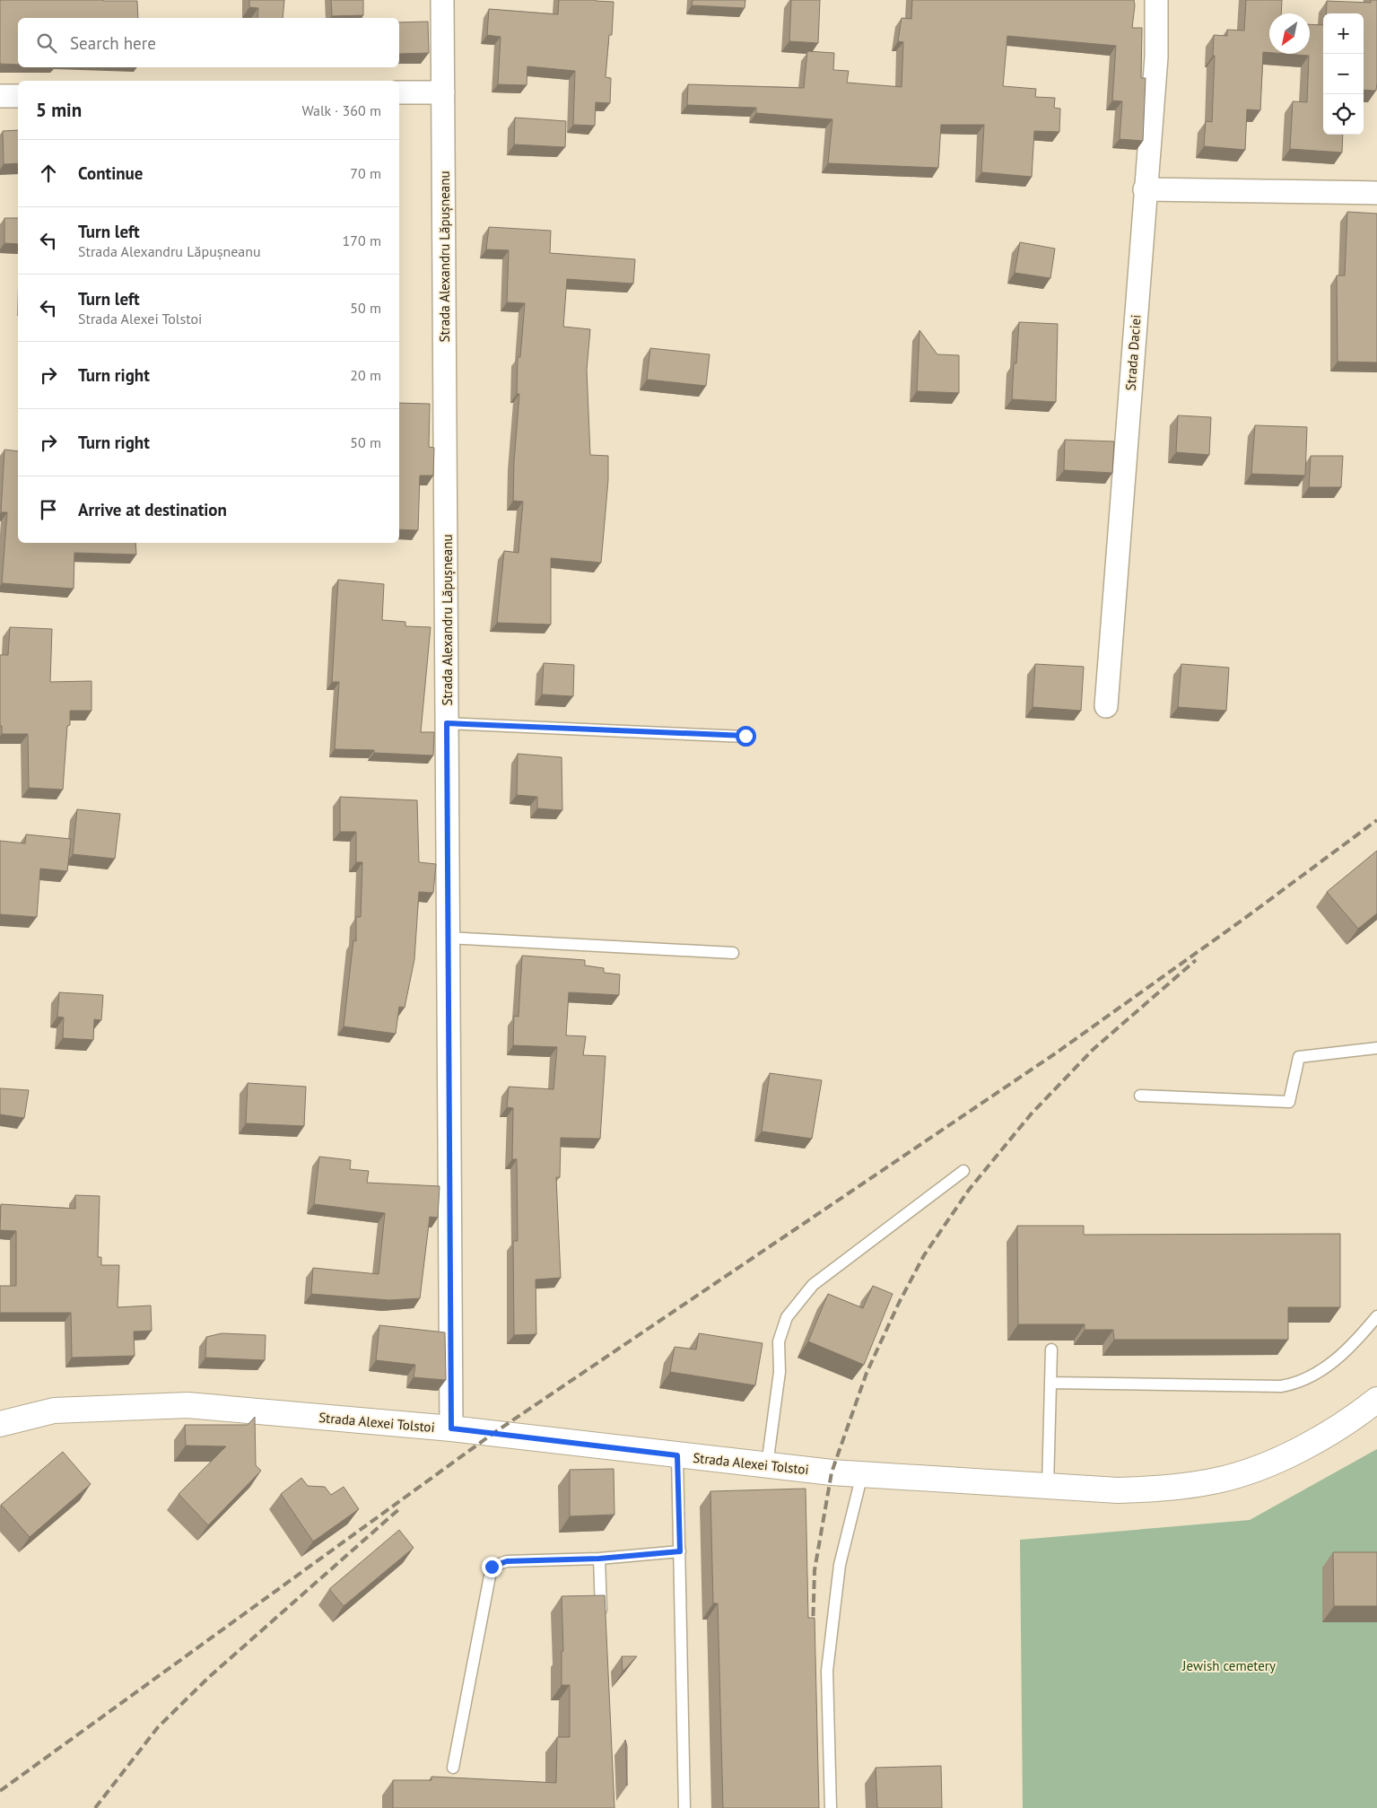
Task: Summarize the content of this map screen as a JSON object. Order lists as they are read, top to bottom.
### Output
{
  "streets": {
    "main road": ["Strada Alexei Tolstoi"],
    "street": ["Strada Alexandru Lăpușneanu", "Strada Daciei"]
  },
  "crossings": [
    ["Strada Alexandru Lăpușneanu", "Strada Alexei Tolstoi"]
  ],
  "parks": ["Jewish cemetery"],
  "north": "bottom left",
  "page": {
    "map_buttons": ["+", "−"],
    "search": "Search here",
    "heading": ["5 min", "Walk · 360 m"],
    "list": [
      ["Continue", "70 m"],
      ["Turn left", "Strada Alexandru Lăpușneanu", "170 m"],
      ["Turn left", "Strada Alexei Tolstoi", "50 m"],
      ["Turn right", "20 m"],
      ["Turn right", "50 m"],
      "Arrive at destination"
    ]
  }
}
